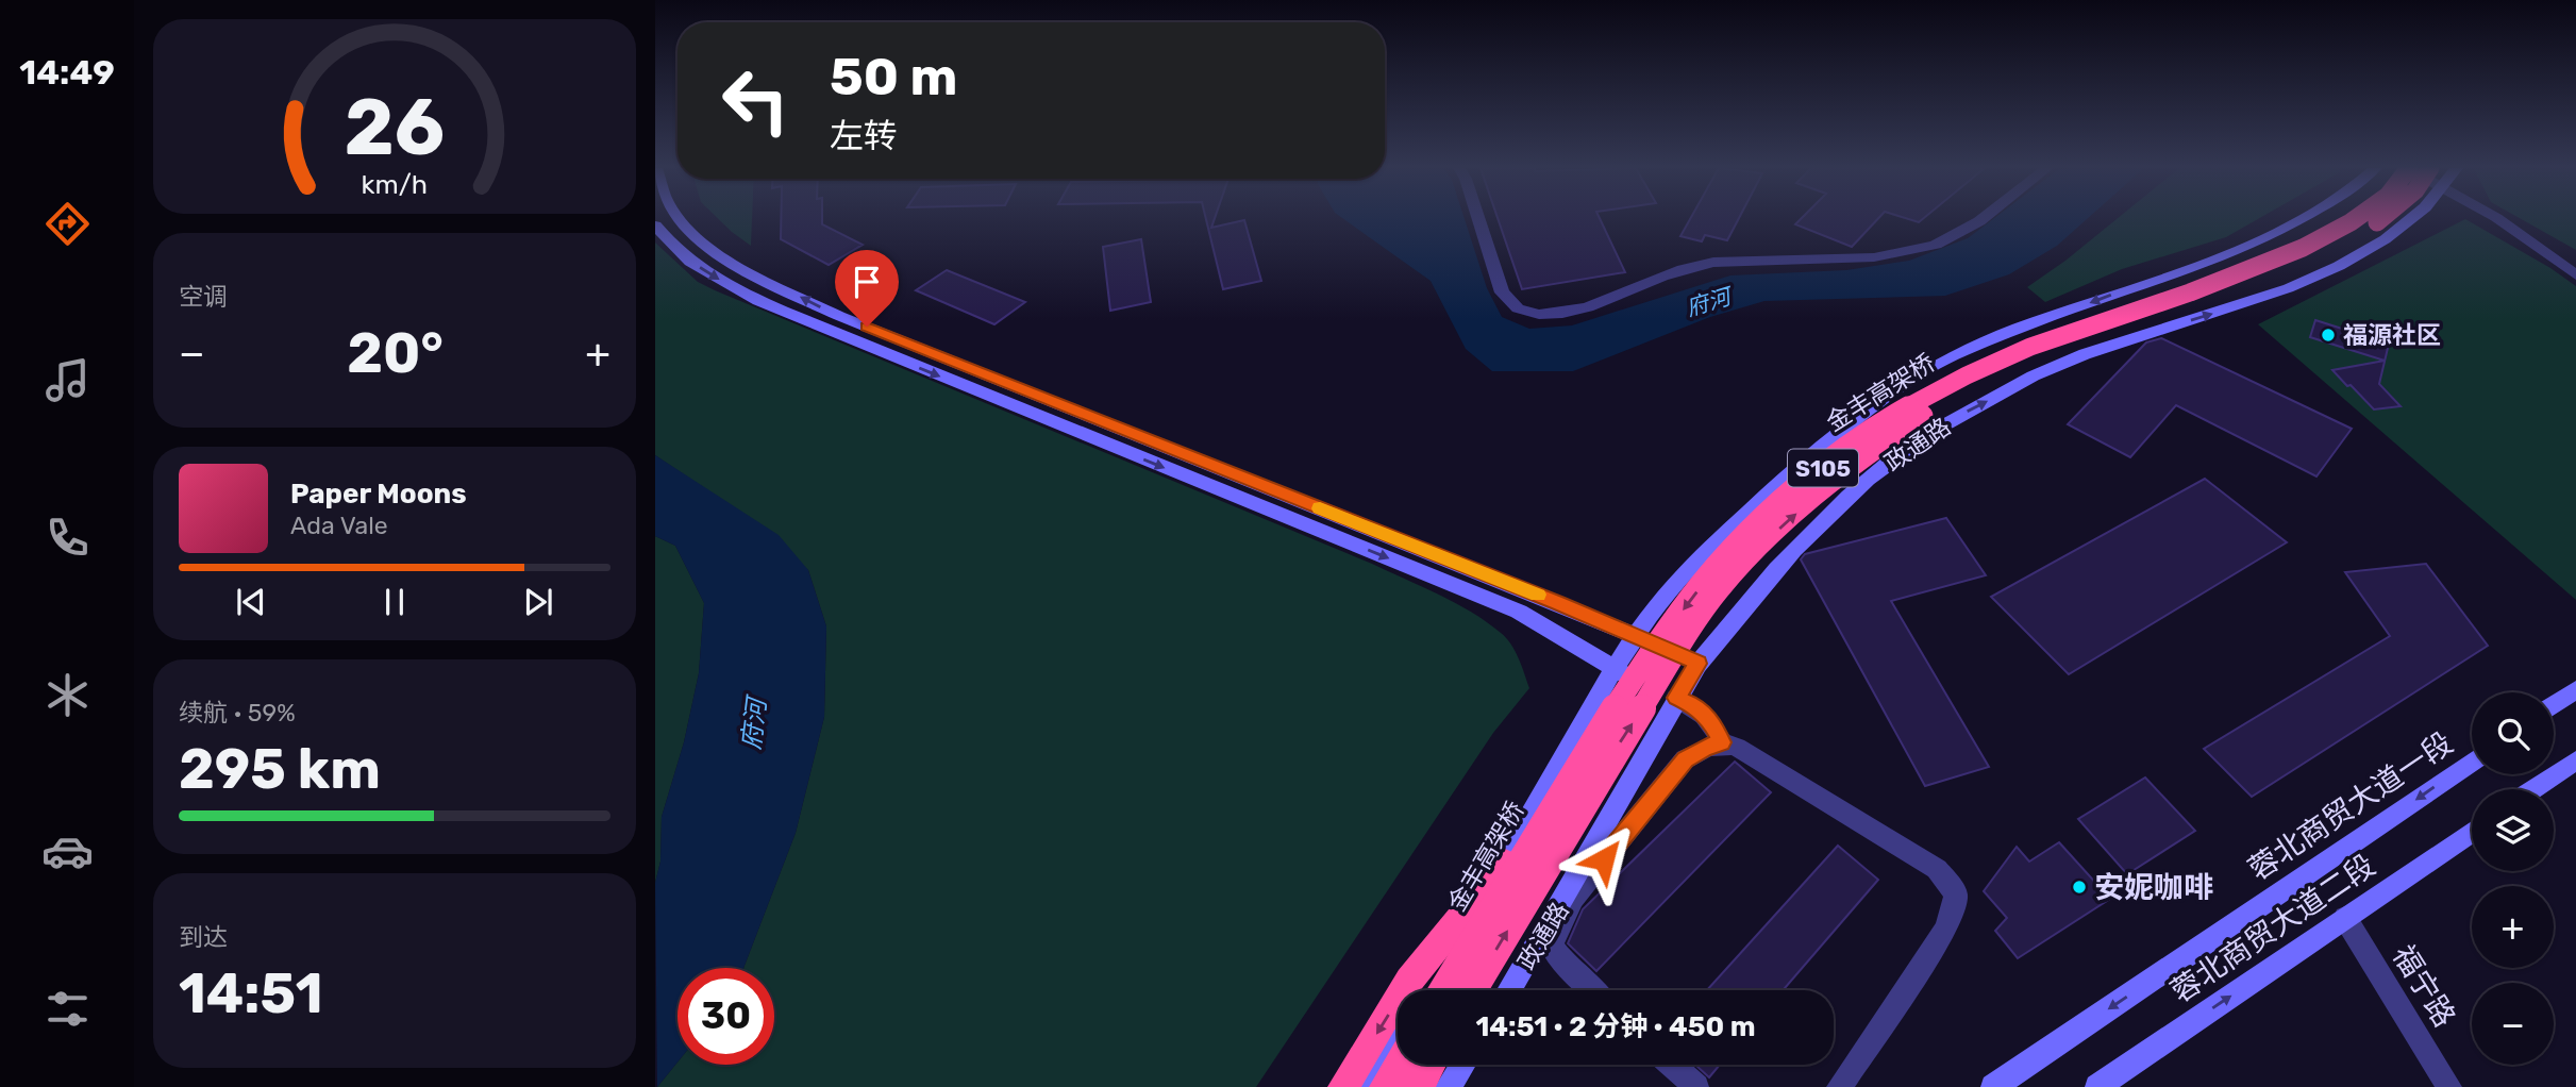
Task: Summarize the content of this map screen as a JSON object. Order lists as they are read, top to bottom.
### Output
{
  "streets": {
    "highway": ["金丰高架桥", "S105"],
    "main road": ["政通路", "蓉北商贸大道一段", "蓉北商贸大道二段"],
    "street": ["福宁路"]
  },
  "crossings": [
    ["蓉北商贸大道二段", "福宁路"]
  ],
  "one_way": ["蓉北商贸大道一段", "蓉北商贸大道二段"],
  "water": ["府河"],
  "places": ["福源社区", "安妮咖啡"],
  "page": {
    "tabs": "14:49",
    "turn": ["50 m", "左转"],
    "tile": [
      "空调",
      ["续航 · 59%", "295 km"],
      ["到达", "14:51"]
    ],
    "heat": ["−", "20°", "+"],
    "song": ["Paper Moons", "Ada Vale"],
    "map_buttons": ["+", "−"],
    "limit": "30",
    "trip": "14:51 · 2 分钟 · 450 m",
    "gauge": ["26", "km/h"]
  }
}
